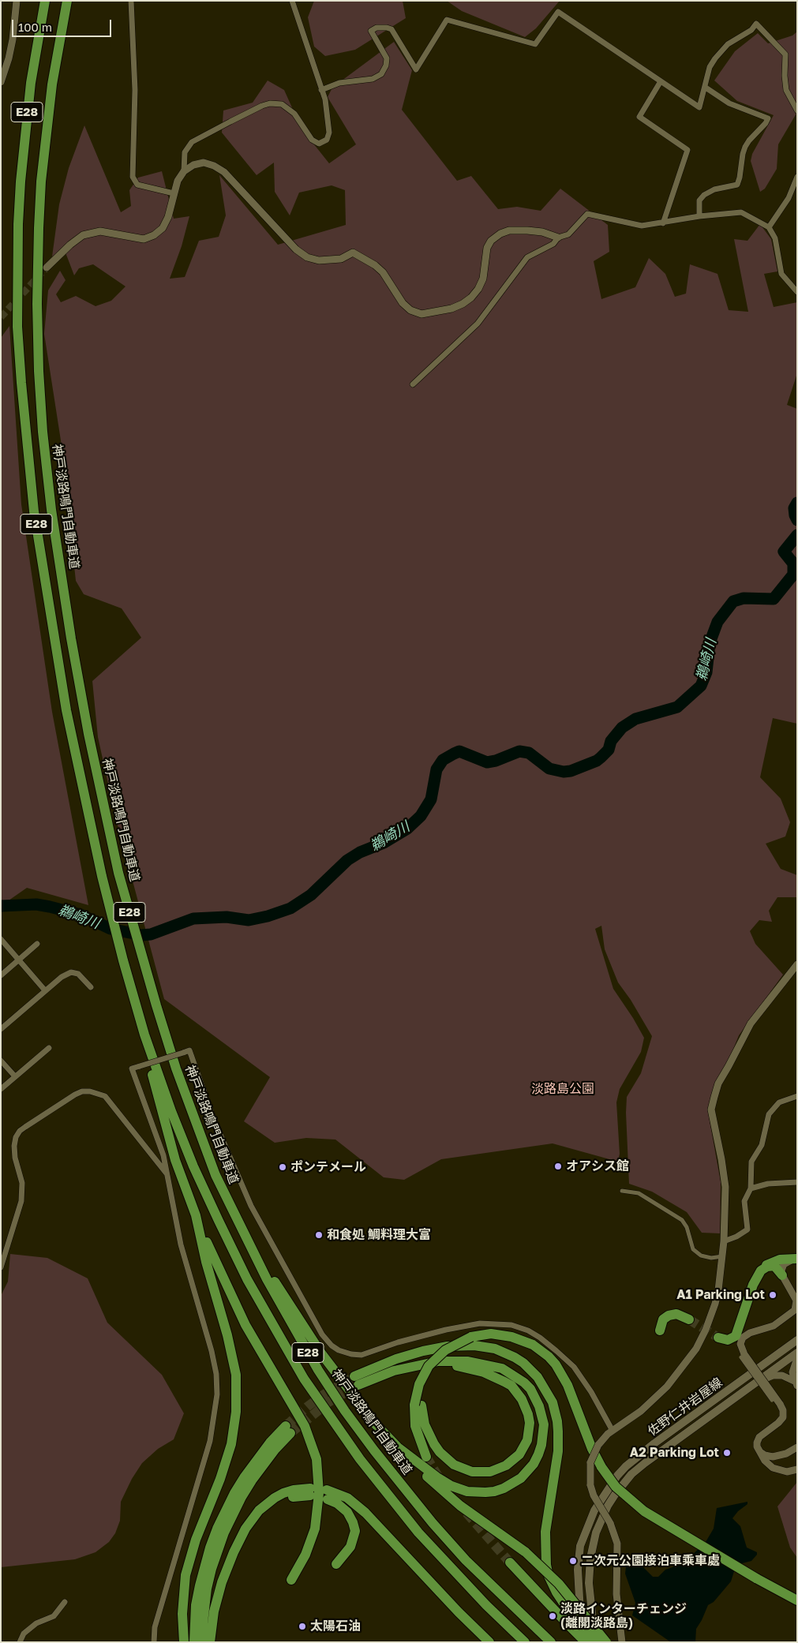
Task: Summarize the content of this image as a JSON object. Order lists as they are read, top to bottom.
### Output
{
  "streets": {
    "highway": ["E28", "神戸淡路鳴門自動車道"],
    "main road": ["佐野仁井岩屋線"]
  },
  "water": ["鵜崎川"],
  "parks": ["淡路島公園"],
  "places": [
    "オアシス館",
    "ポンテメール",
    "和食処 鯛料理大富",
    "A1 Parking Lot",
    "A2 Parking Lot",
    "二次元公園接泊車乘車處",
    "淡路インターチェンジ (離開淡路島)",
    "太陽石油"
  ],
  "scale_bar": "100 m"
}
